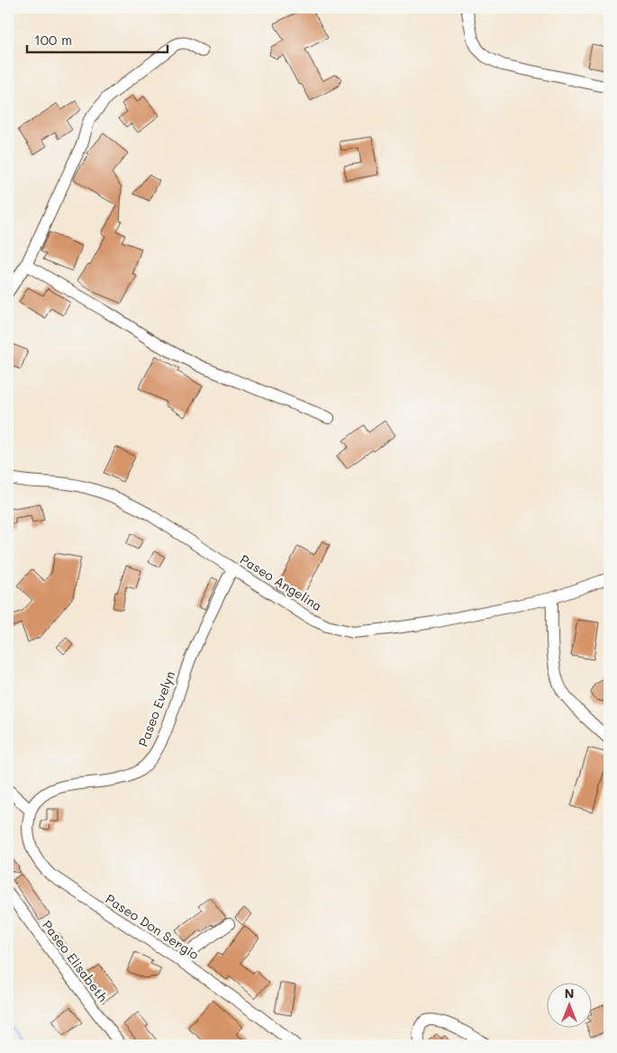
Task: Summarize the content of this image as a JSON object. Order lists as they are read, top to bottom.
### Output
{
  "streets": {
    "street": [
      "Paseo Angelina",
      "Paseo Evelyn",
      "Paseo Don Sergio",
      "Paseo Elisabeth"
    ]
  },
  "crossings": [
    ["Paseo Angelina", "Paseo Evelyn"],
    ["Paseo Evelyn", "Paseo Don Sergio"]
  ],
  "scale_bar": "100 m",
  "north": "top"
}
